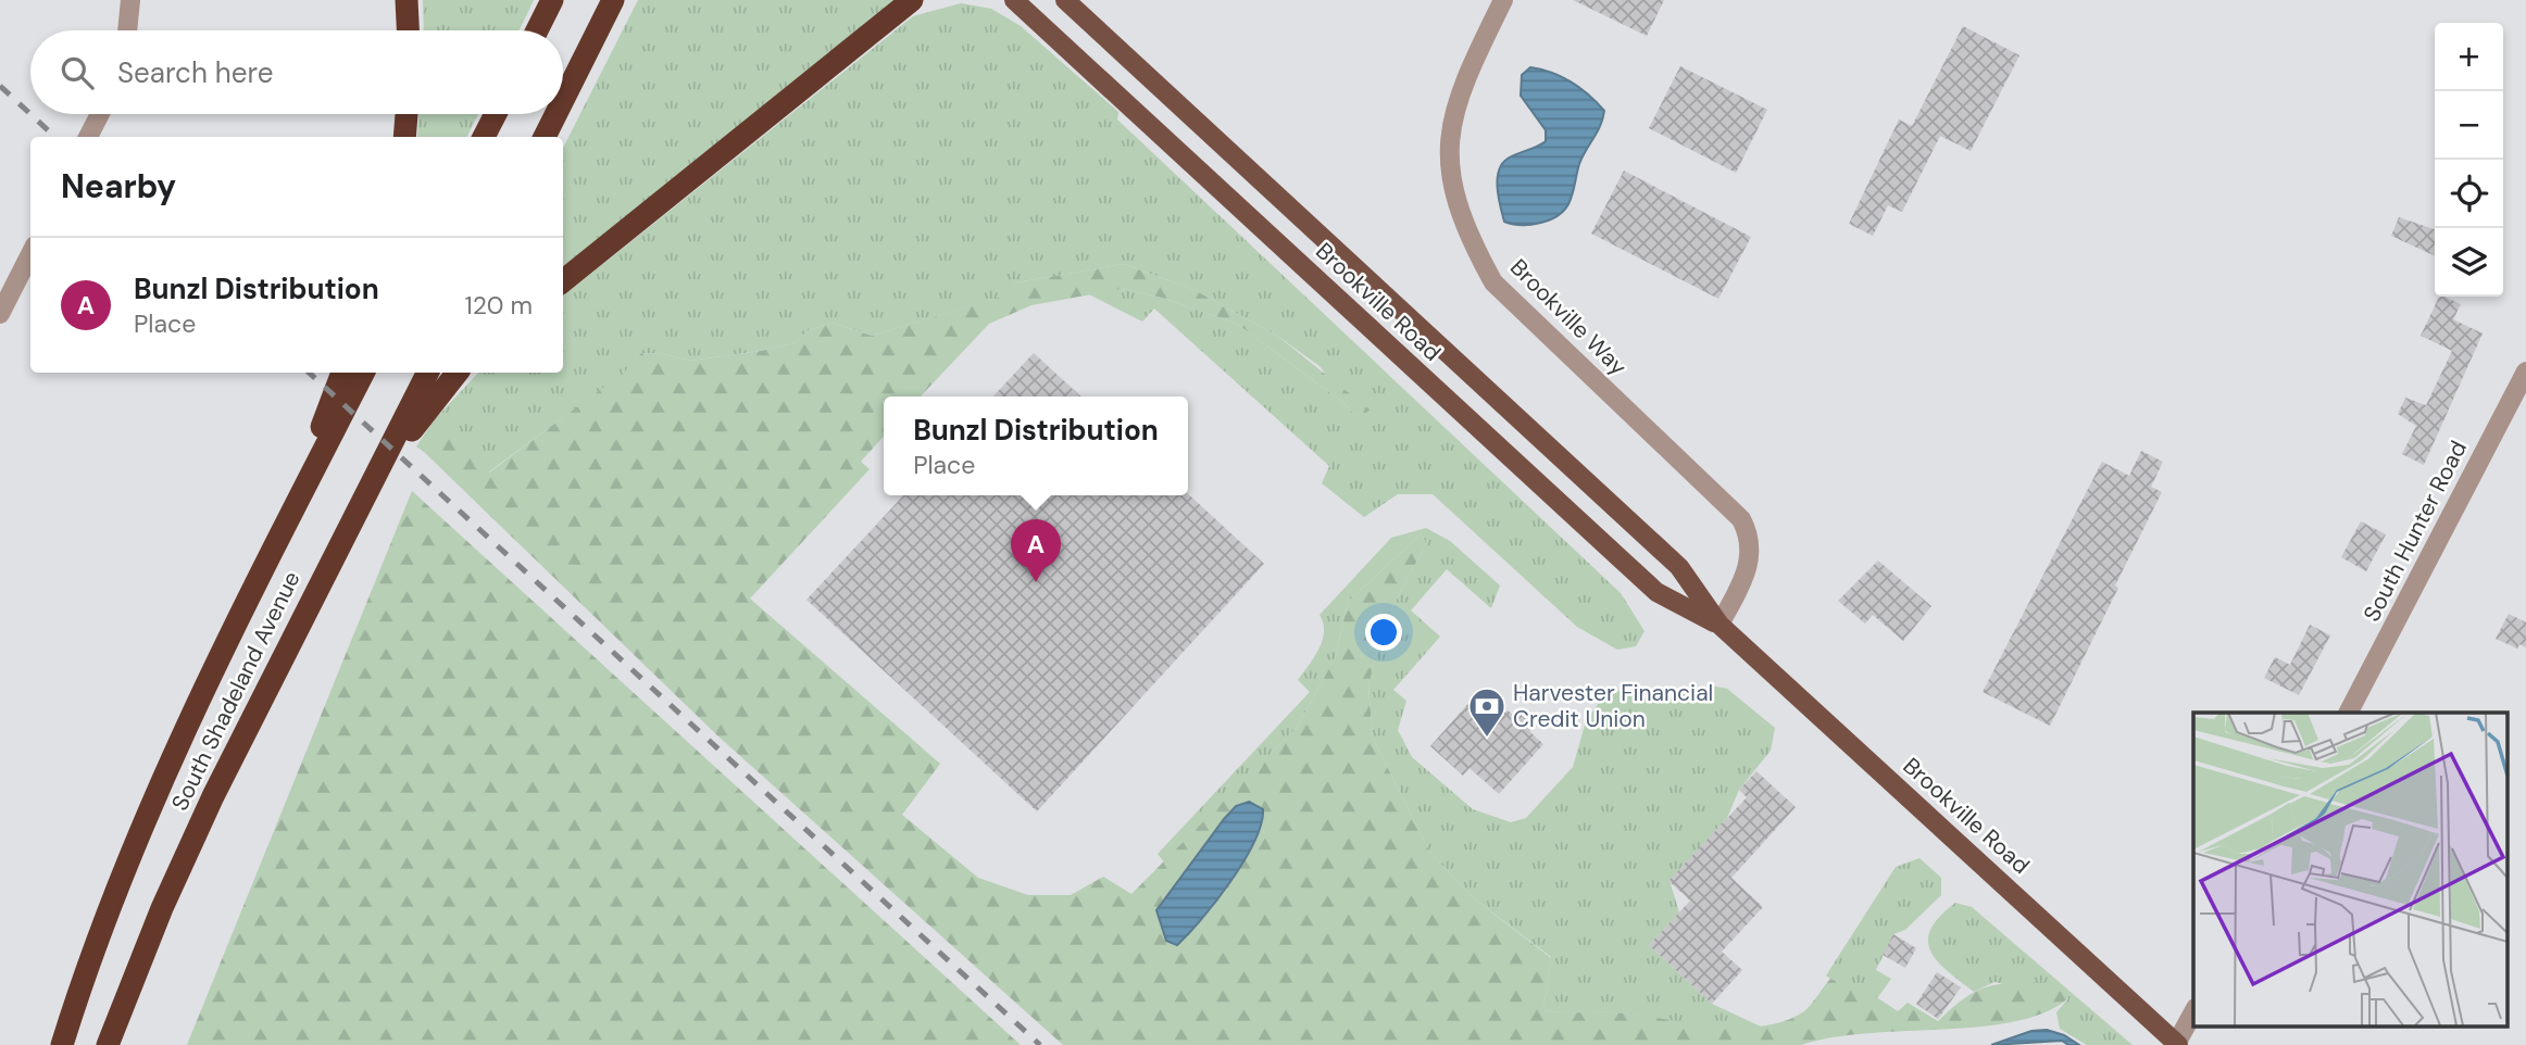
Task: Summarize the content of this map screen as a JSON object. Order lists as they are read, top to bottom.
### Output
{
  "streets": {
    "highway": ["South Shadeland Avenue"],
    "main road": ["Brookville Road"],
    "street": ["Brookville Way", "South Hunter Road"]
  },
  "crossings": [
    ["Brookville Road", "Brookville Way"]
  ],
  "places": {
    "bank": ["Harvester Financial Credit Union"]
  },
  "page": {
    "map_buttons": ["+", "−"],
    "search": "Search here",
    "heading": "Nearby",
    "list": [
      {
        "mark": "A",
        "name": "Bunzl Distribution",
        "note": "Place",
        "value": "120 m"
      }
    ],
    "popup": ["Bunzl Distribution", "Place"],
    "pins": "A"
  }
}
